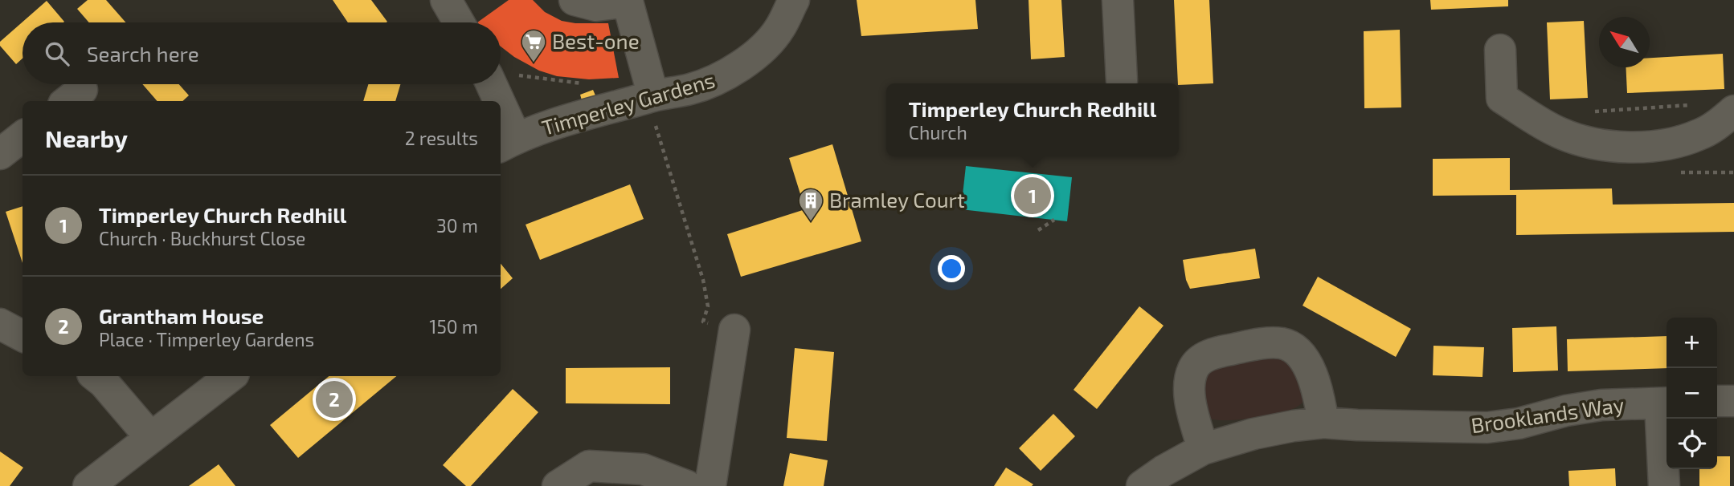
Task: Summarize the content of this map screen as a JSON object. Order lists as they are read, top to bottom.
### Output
{
  "streets": {
    "street": ["Timperley Gardens", "Brooklands Way"]
  },
  "places": {
    "supermarket": ["Best-one"],
    "building": ["Bramley Court"]
  },
  "north": "top left",
  "page": {
    "search": "Search here",
    "popup": ["Timperley Church Redhill", "Church"],
    "heading": ["Nearby", "2 results"],
    "pins": ["1", "2"],
    "list": [
      {
        "mark": "1",
        "name": "Timperley Church Redhill",
        "note": "Church · Buckhurst Close",
        "value": "30 m"
      },
      {
        "mark": "2",
        "name": "Grantham House",
        "note": "Place · Timperley Gardens",
        "value": "150 m"
      }
    ],
    "map_buttons": ["+", "−"]
  }
}
